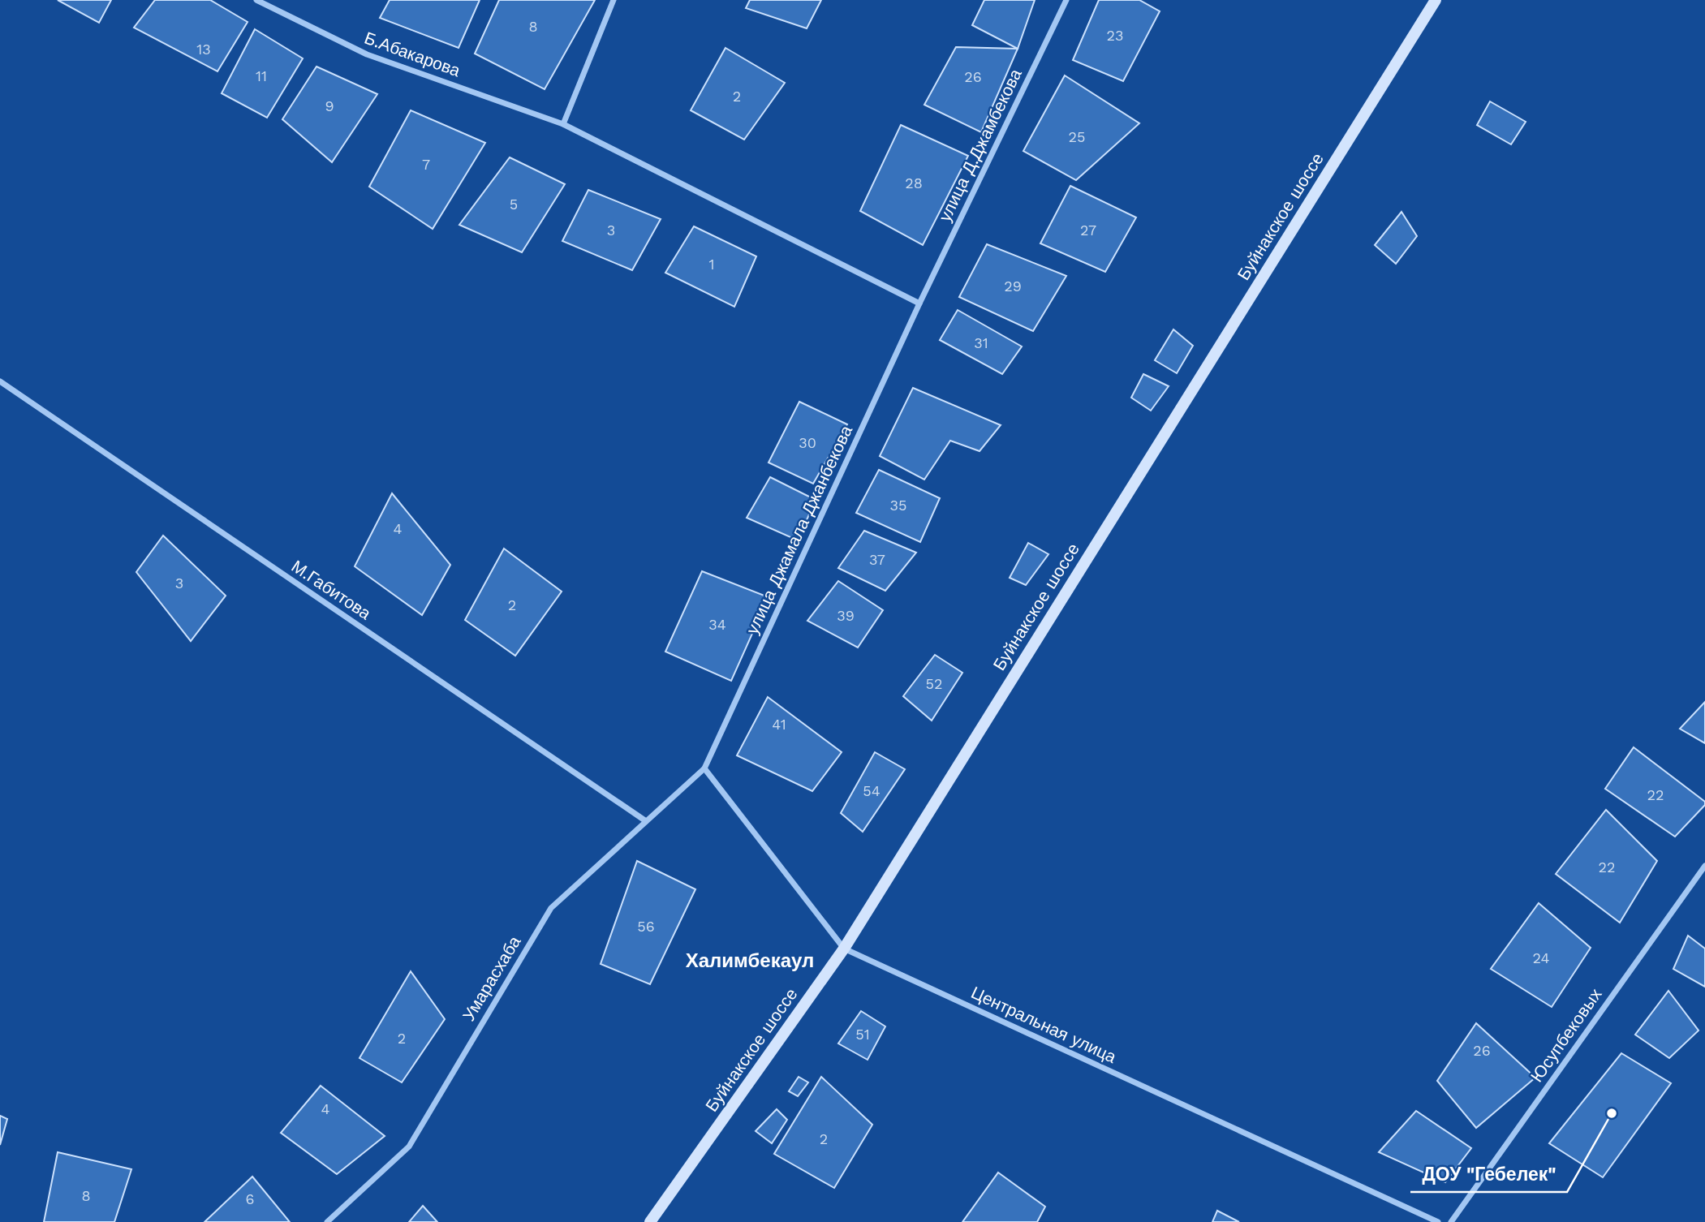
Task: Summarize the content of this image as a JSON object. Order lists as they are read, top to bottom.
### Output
{
  "streets": {
    "main road": ["Буйнакское шоссе"],
    "street": [
      "Б.Абакарова",
      "улица Д.Джамбекова",
      "улица Джамала Джанбекова",
      "М.Габитова",
      "Умарасхаба",
      "Центральная улица",
      "Юсупбековых"
    ]
  },
  "crossings": [
    ["Б.Абакарова", "улица Д.Джамбекова"],
    ["Б.Абакарова", "улица Джамала Джанбекова"],
    ["улица Д.Джамбекова", "улица Джамала Джанбекова"],
    ["Буйнакское шоссе", "Центральная улица"],
    ["улица Джамала Джанбекова", "Умарасхаба"],
    ["улица Джамала Джанбекова", "Центральная улица"],
    ["М.Габитова", "Умарасхаба"],
    ["Умарасхаба", "Центральная улица"]
  ],
  "districts": ["Халимбекаул"],
  "places": ["ДОУ \"Гебелек\""],
  "house_numbers": [
    "8",
    "23",
    "13",
    "11",
    "26",
    "2",
    "9",
    "25",
    "7",
    "28",
    "5",
    "3",
    "27",
    "1",
    "29",
    "31",
    "30",
    "35",
    "4",
    "37",
    "3",
    "2",
    "39",
    "34",
    "52",
    "41",
    "54",
    "22",
    "22",
    "56",
    "24",
    "51",
    "2",
    "26",
    "4",
    "2",
    "8",
    "6"
  ]
}
